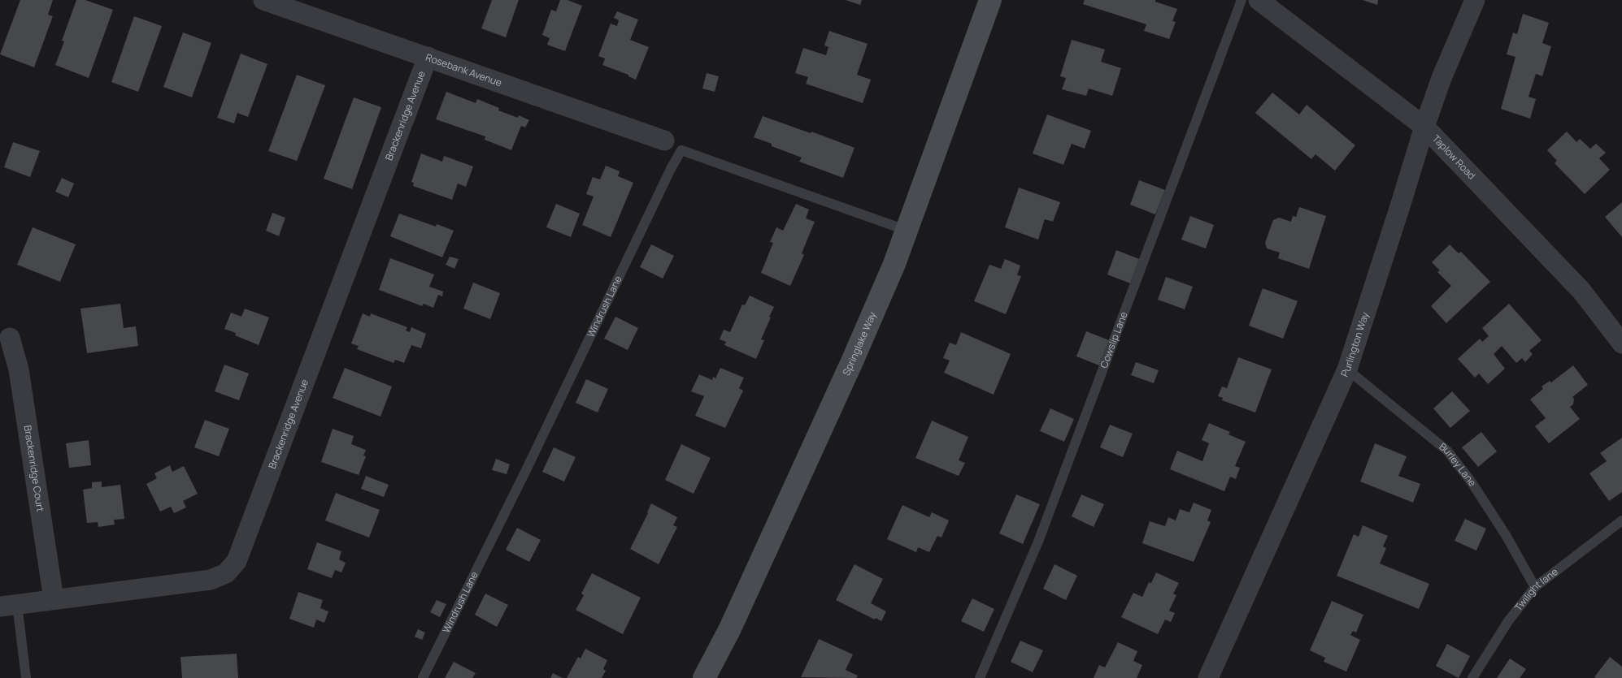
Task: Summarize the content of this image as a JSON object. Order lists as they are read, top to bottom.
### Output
{
  "streets": {
    "street": [
      "Rosebank Avenue",
      "Brackenridge Avenue",
      "Taplow Road",
      "Springlake Way",
      "Purlington Way",
      "Brackenridge Court"
    ],
    "lane": [
      "Windrush Lane",
      "Cowslip Lane",
      "Burley Lane",
      "Twilight lane"
    ]
  },
  "crossings": [
    ["Rosebank Avenue", "Brackenridge Avenue"],
    ["Brackenridge Avenue", "Brackenridge Court"],
    ["Taplow Road", "Purlington Way"],
    ["Windrush Lane", "Springlake Way"],
    ["Purlington Way", "Burley Lane"],
    ["Burley Lane", "Twilight lane"]
  ]
}
